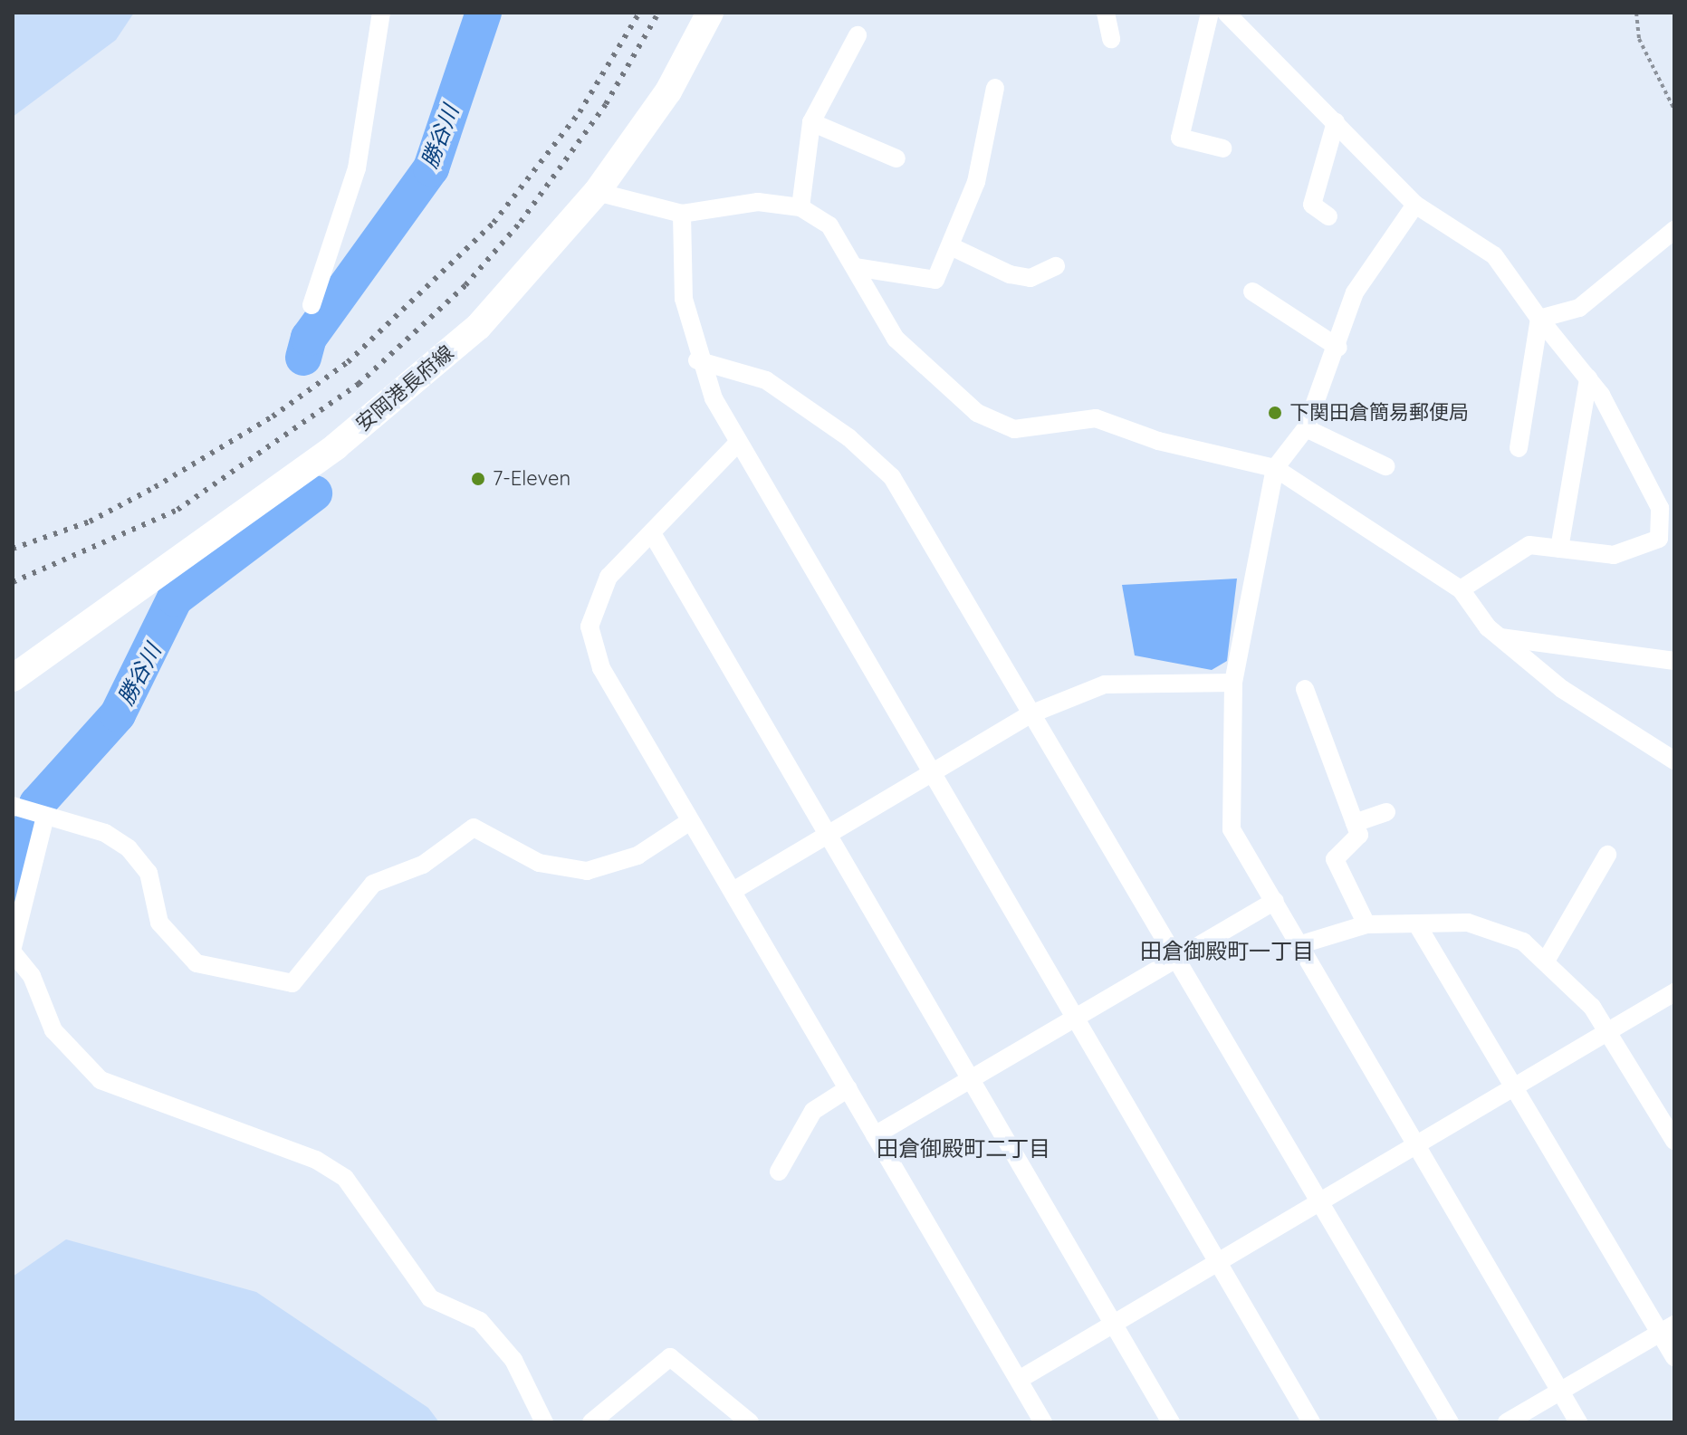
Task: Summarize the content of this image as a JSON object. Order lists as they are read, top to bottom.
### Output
{
  "streets": {
    "main road": ["安岡港長府線"]
  },
  "districts": ["田倉御殿町一丁目", "田倉御殿町二丁目"],
  "water": ["勝谷川"],
  "places": ["下関田倉簡易郵便局", "7-Eleven"]
}
